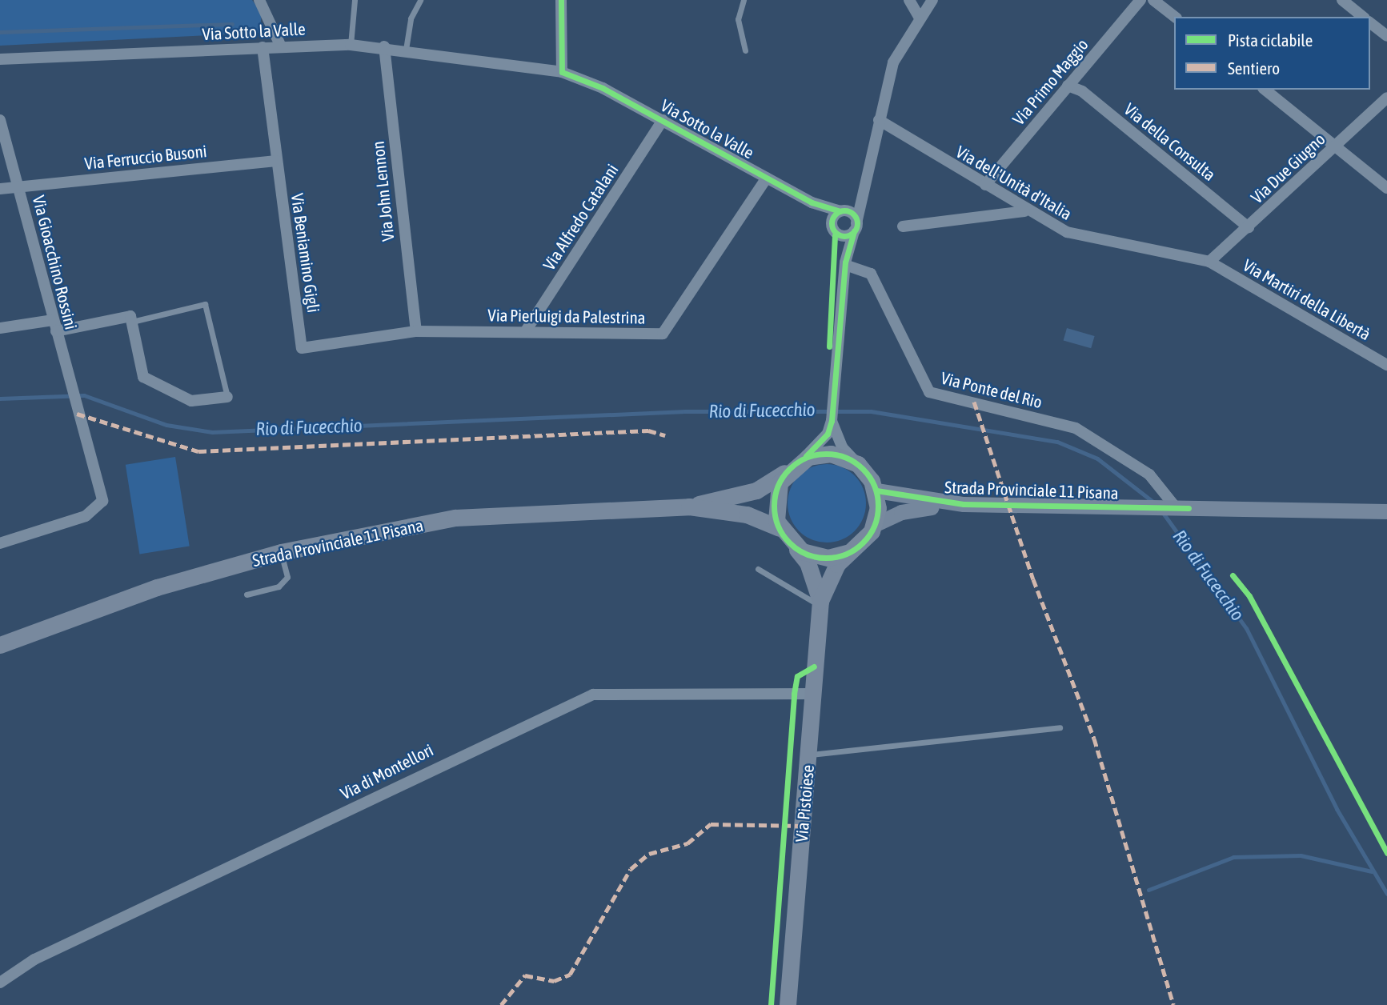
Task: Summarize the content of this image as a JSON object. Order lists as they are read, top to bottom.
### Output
{
  "streets": {
    "main road": ["Strada Provinciale 11 Pisana", "Via Pistoiese"],
    "street": [
      "Via Sotto la Valle",
      "Via Primo Maggio",
      "Via della Consulta",
      "Via Ferruccio Busoni",
      "Via Due Giugno",
      "Via dell'Unità d'Italia",
      "Via John Lennon",
      "Via Alfredo Catalani",
      "Via Beniamino Gigli",
      "Via Gioacchino Rossini",
      "Via Martiri della Libertà",
      "Via Pierluigi da Palestrina",
      "Via Ponte del Rio",
      "Via di Montellori"
    ]
  },
  "crossings": [
    ["Via Sotto la Valle", "Via John Lennon"],
    ["Via Sotto la Valle", "Via Alfredo Catalani"],
    ["Via Sotto la Valle", "Via Beniamino Gigli"],
    ["Via Sotto la Valle", "Via Pierluigi da Palestrina"],
    ["Via Primo Maggio", "Via della Consulta"],
    ["Via Primo Maggio", "Via dell'Unità d'Italia"],
    ["Via della Consulta", "Via Due Giugno"],
    ["Via Ferruccio Busoni", "Via Beniamino Gigli"],
    ["Via Ferruccio Busoni", "Via Gioacchino Rossini"],
    ["Via Due Giugno", "Via dell'Unità d'Italia"],
    ["Via Due Giugno", "Via Martiri della Libertà"],
    ["Via dell'Unità d'Italia", "Via Martiri della Libertà"],
    ["Via John Lennon", "Via Beniamino Gigli"],
    ["Via John Lennon", "Via Pierluigi da Palestrina"],
    ["Via Alfredo Catalani", "Via Pierluigi da Palestrina"],
    ["Via Beniamino Gigli", "Via Pierluigi da Palestrina"],
    ["Via Ponte del Rio", "Strada Provinciale 11 Pisana"],
    ["Strada Provinciale 11 Pisana", "Via Pistoiese"],
    ["Via di Montellori", "Via Pistoiese"]
  ],
  "water": ["Rio di Fucecchio"],
  "legend": ["Pista ciclabile", "Sentiero"]
}
